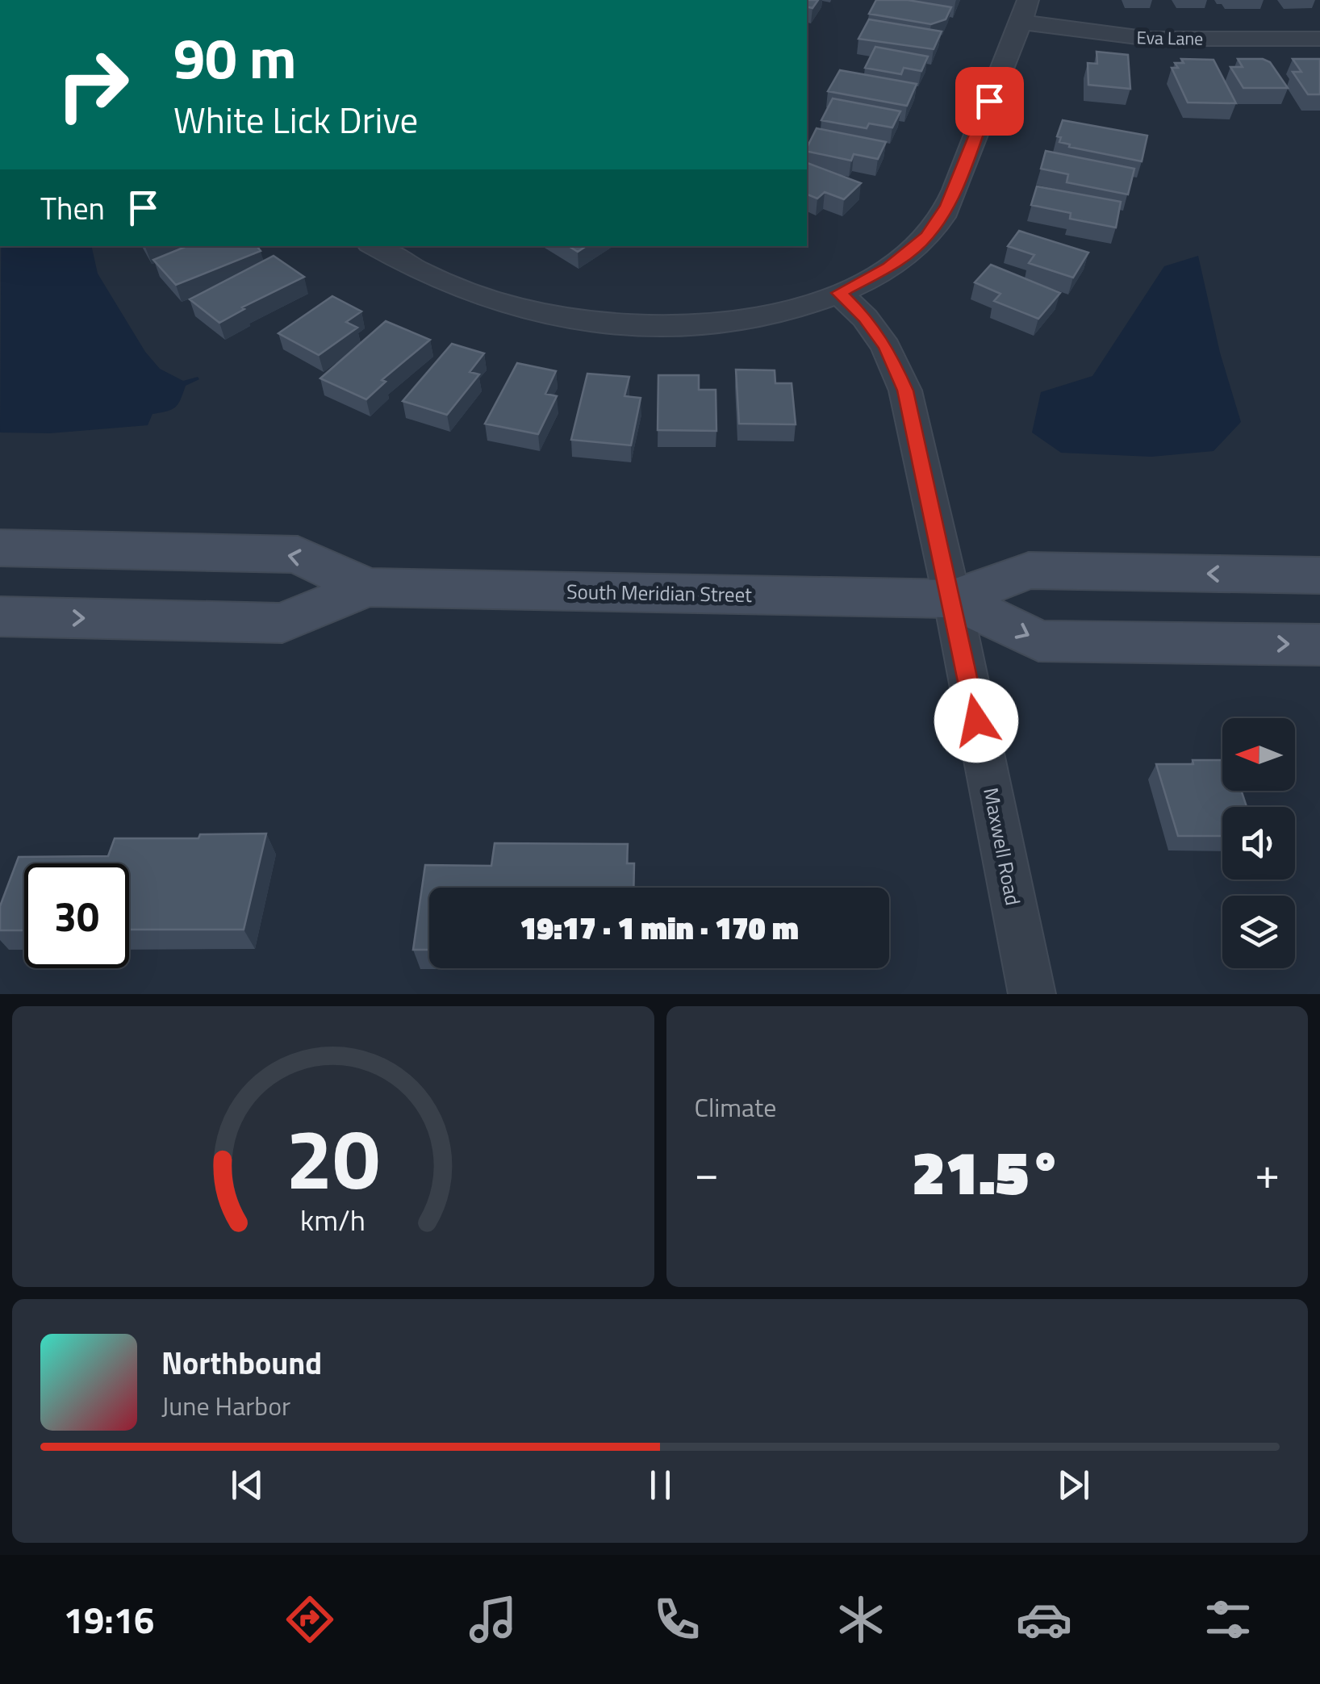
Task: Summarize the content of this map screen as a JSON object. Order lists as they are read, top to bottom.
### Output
{
  "streets": {
    "main road": ["South Meridian Street"],
    "street": ["Eva Lane", "Maxwell Road"]
  },
  "crossings": [
    ["South Meridian Street", "Maxwell Road"]
  ],
  "north": "left",
  "page": {
    "turn": ["90 m", "White Lick Drive"],
    "then": "Then",
    "limit": "30",
    "trip": "19:17 · 1 min · 170 m",
    "tile": "Climate",
    "heat": ["−", "21.5°", "+"],
    "song": ["Northbound", "June Harbor"],
    "tabs": "19:16",
    "gauge": ["20", "km/h"]
  }
}
